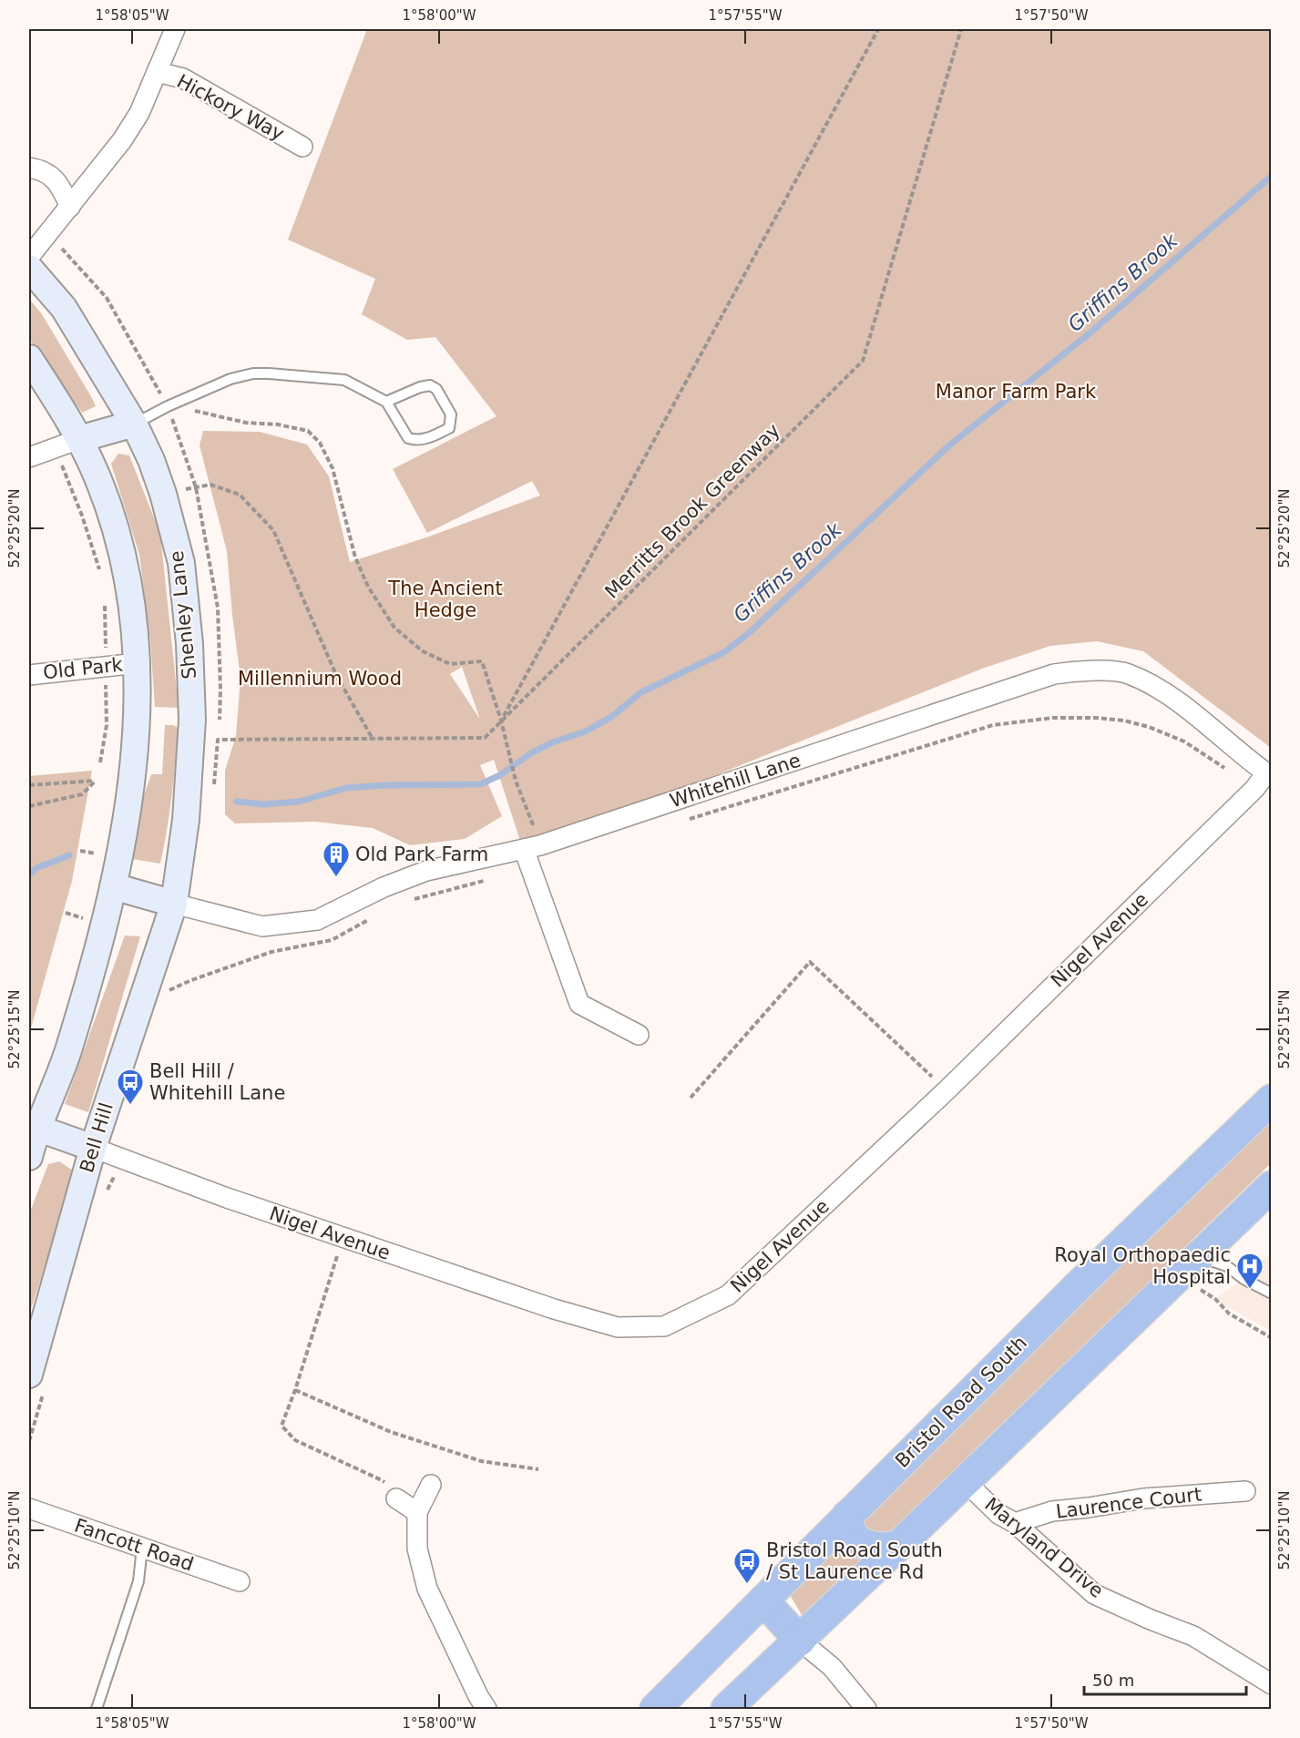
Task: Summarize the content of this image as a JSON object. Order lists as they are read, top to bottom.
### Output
{
  "streets": {
    "highway": ["Bristol Road South"],
    "main road": ["Shenley Lane", "Bell Hill"],
    "street": [
      "Hickory Way",
      "Old Park",
      "Whitehill Lane",
      "Nigel Avenue",
      "Laurence Court",
      "Fancott Road",
      "Maryland Drive"
    ],
    "path": ["Merritts Brook Greenway"]
  },
  "crossings": [
    ["Shenley Lane", "Whitehill Lane"],
    ["Shenley Lane", "Bell Hill"],
    ["Whitehill Lane", "Nigel Avenue"],
    ["Whitehill Lane", "Bell Hill"],
    ["Nigel Avenue", "Bell Hill"],
    ["Laurence Court", "Maryland Drive"]
  ],
  "water": ["Griffins Brook"],
  "parks": ["Manor Farm Park", "The Ancient Hedge", "Millennium Wood"],
  "places": {
    "building": ["Old Park Farm"],
    "bus stop": ["Bell Hill / Whitehill Lane", "Bristol Road South / St Laurence Rd"],
    "hospital": ["Royal Orthopaedic Hospital"]
  },
  "scale_bar": "50 m",
  "coordinates": [
    "1°58'05\"W",
    "1°58'00\"W",
    "1°57'55\"W",
    "1°57'50\"W",
    "52°25'20\"N",
    "52°25'15\"N",
    "52°25'10\"N"
  ]
}
